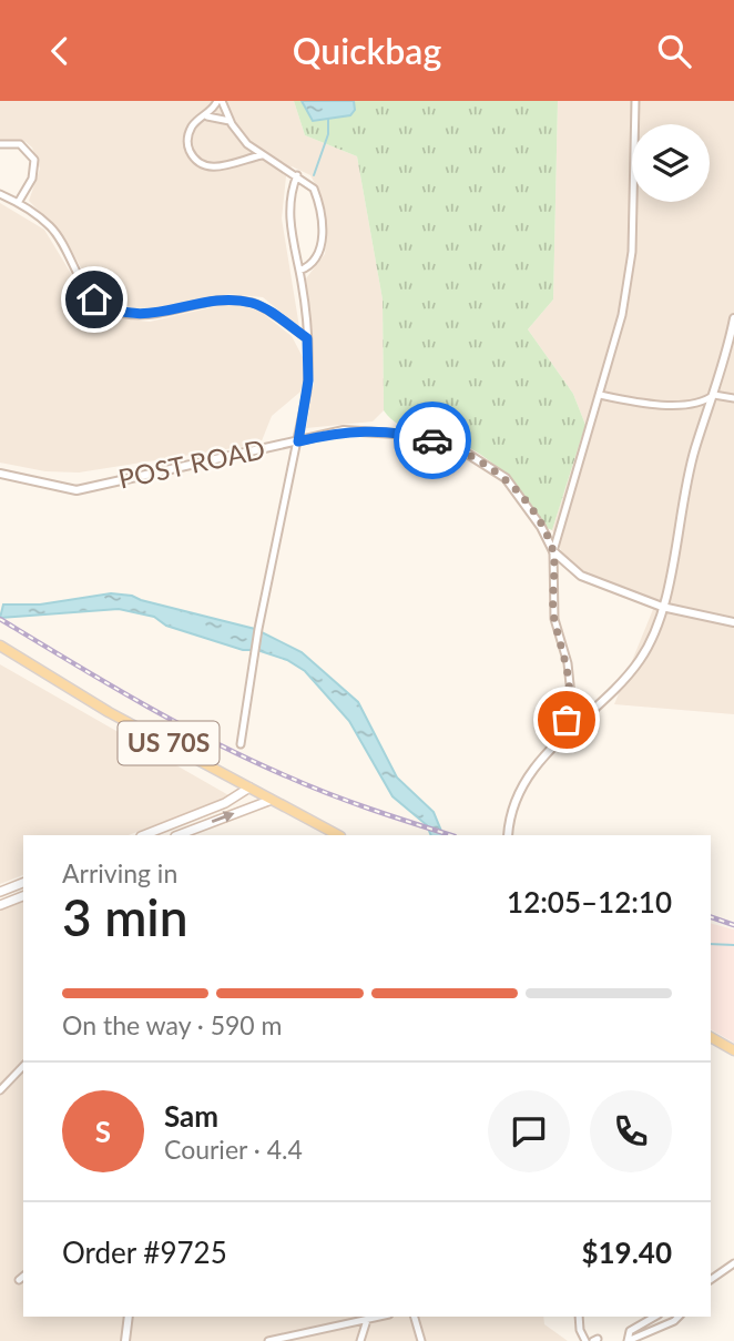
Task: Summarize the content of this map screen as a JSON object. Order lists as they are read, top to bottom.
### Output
{
  "streets": {
    "main road": ["US 70S"],
    "street": ["POST ROAD"]
  },
  "page": {
    "header": "Quickbag",
    "heading": ["3 min", "Arriving in", "12:05–12:10"],
    "panel": [
      "Sam",
      "Courier · 4.4",
      "Order #9725",
      "$19.40"
    ],
    "bar": "On the way · 590 m",
    "round": "S"
  }
}
